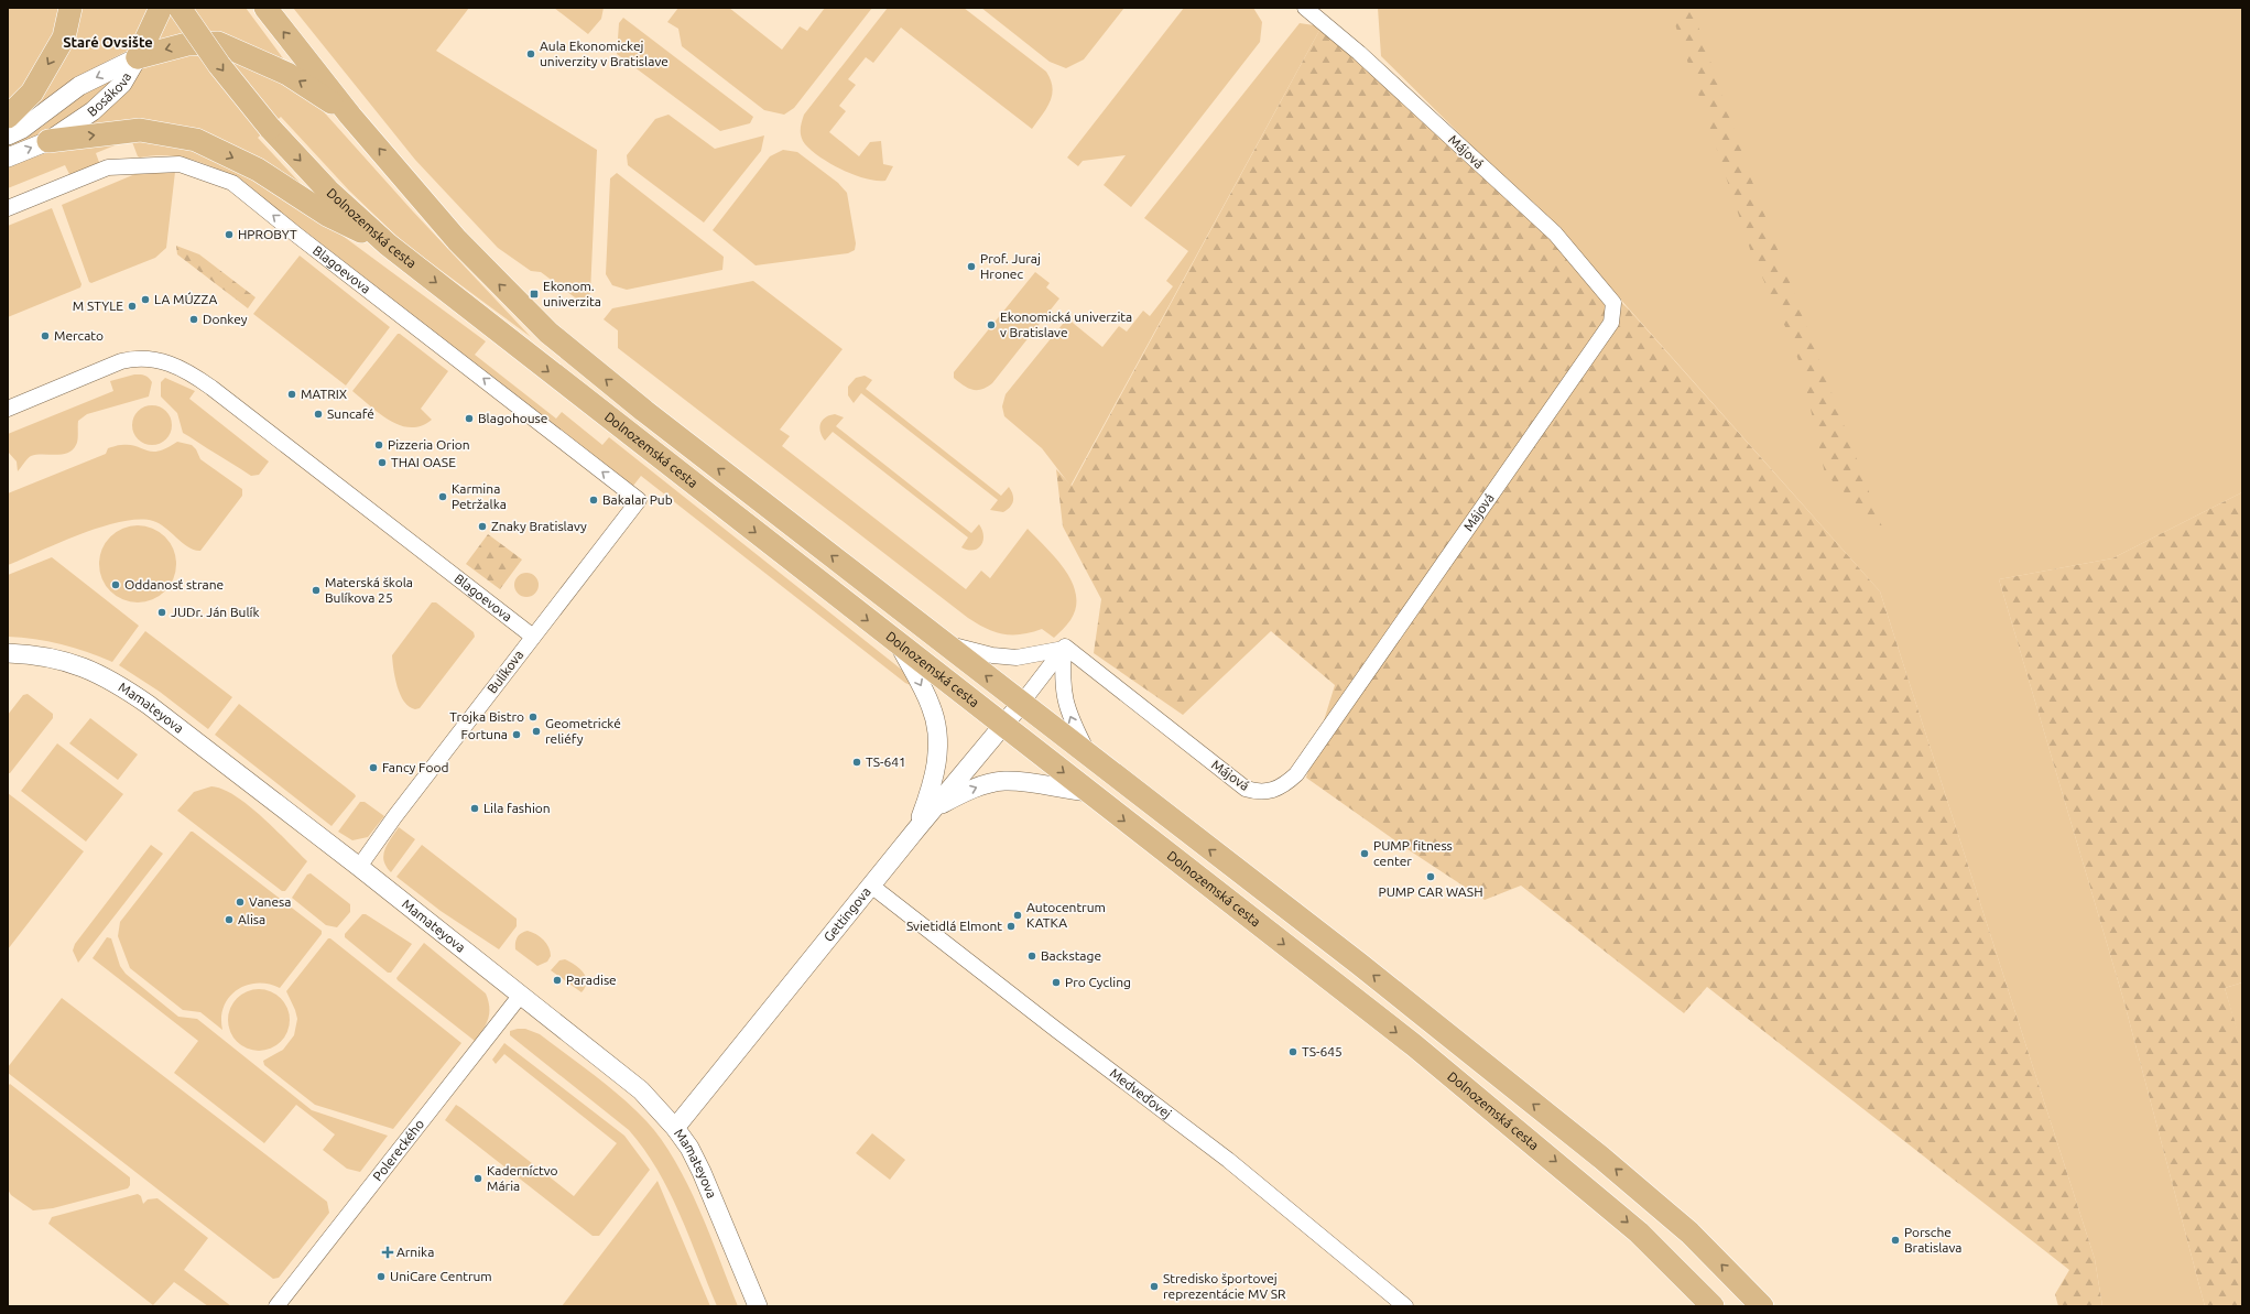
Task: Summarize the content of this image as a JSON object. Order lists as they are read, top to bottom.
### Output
{
  "streets": {
    "main road": ["Dolnozemská cesta"],
    "street": [
      "Bosákova",
      "Májová",
      "Blagoevova",
      "Bulíkova",
      "Mamateyova",
      "Gettingova",
      "Medveďovej",
      "Polereckého"
    ]
  },
  "crossings": [
    ["Dolnozemská cesta", "Gettingova"],
    ["Blagoevova", "Bulíkova"],
    ["Bulíkova", "Mamateyova"],
    ["Mamateyova", "Gettingova"],
    ["Mamateyova", "Polereckého"],
    ["Gettingova", "Medveďovej"]
  ],
  "one_way": ["Blagoevova"],
  "districts": ["Staré Ovsište"],
  "places": {
    "other": [
      "Aula Ekonomickej univerzity v Bratislave",
      "HPROBYT",
      "Prof. Juraj Hronec",
      "LA MÚZZA",
      "M STYLE",
      "Donkey",
      "Ekonomická univerzita v Bratislave",
      "Mercato",
      "MATRIX",
      "Suncafé",
      "Blagohouse",
      "Pizzeria Orion",
      "THAI OASE",
      "Karmina Petržalka",
      "Bakalar Pub",
      "Znaky Bratislavy",
      "Oddanosť strane",
      "Materská škola Bulíkova 25",
      "JUDr. Ján Bulík",
      "Trojka Bistro",
      "Geometrické reliéfy",
      "Fortuna",
      "TS-641",
      "Fancy Food",
      "Lila fashion",
      "PUMP fitness center",
      "PUMP CAR WASH",
      "Vanesa",
      "Autocentrum KATKA",
      "Alisa",
      "Svietidlá Elmont",
      "Backstage",
      "Paradise",
      "Pro Cycling",
      "TS-645",
      "Kaderníctvo Mária",
      "Porsche Bratislava",
      "UniCare Centrum",
      "Stredisko športovej reprezentácie MV SR"
    ],
    "transit": ["Ekonom. univerzita"],
    "health": ["Arnika"]
  }
}
